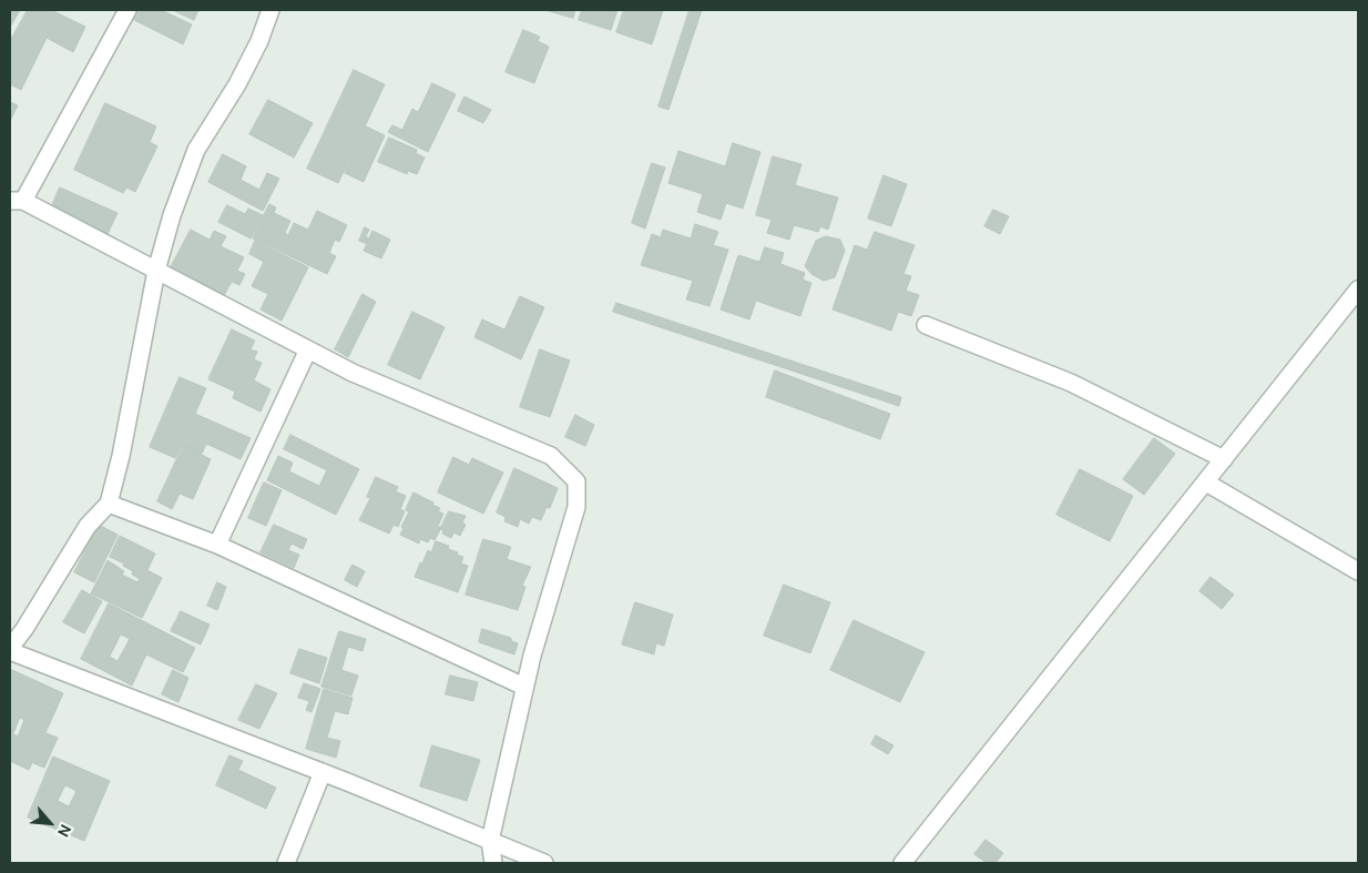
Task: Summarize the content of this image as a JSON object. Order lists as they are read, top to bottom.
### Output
{
  "north": "bottom right"
}
